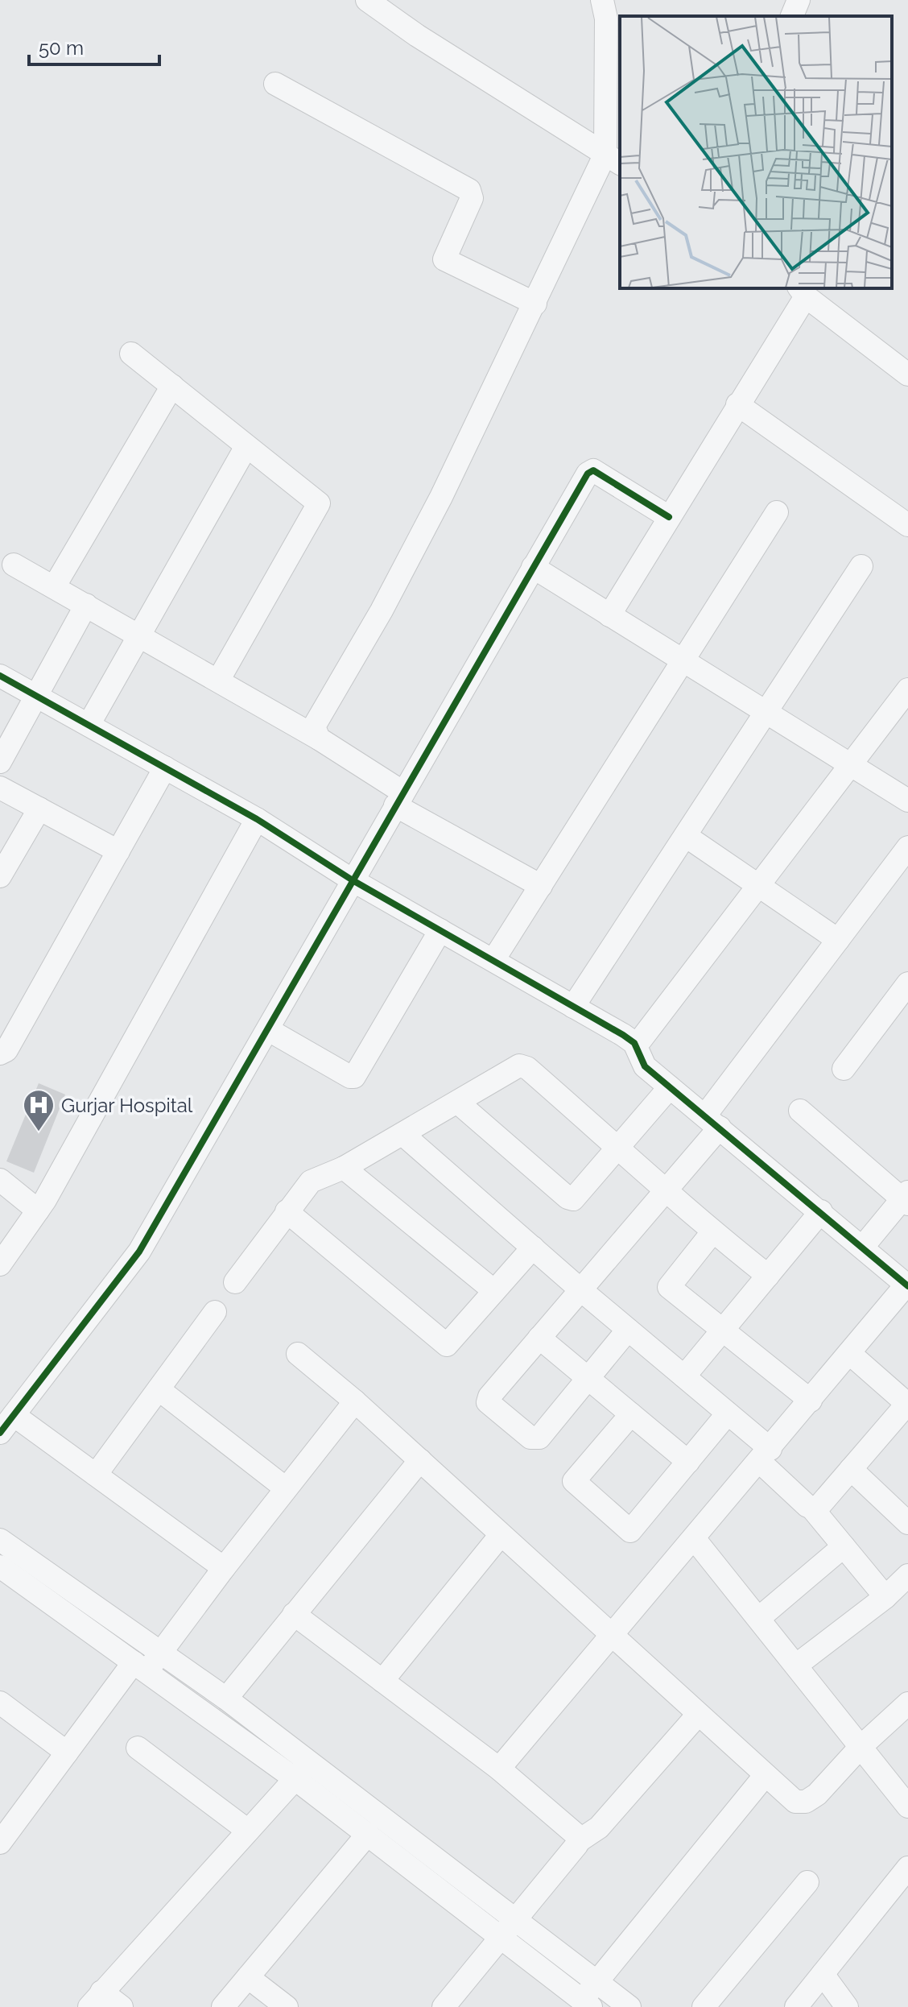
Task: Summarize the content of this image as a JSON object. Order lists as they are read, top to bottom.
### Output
{
  "places": {
    "hospital": ["Gurjar Hospital"]
  },
  "scale_bar": "50 m"
}
